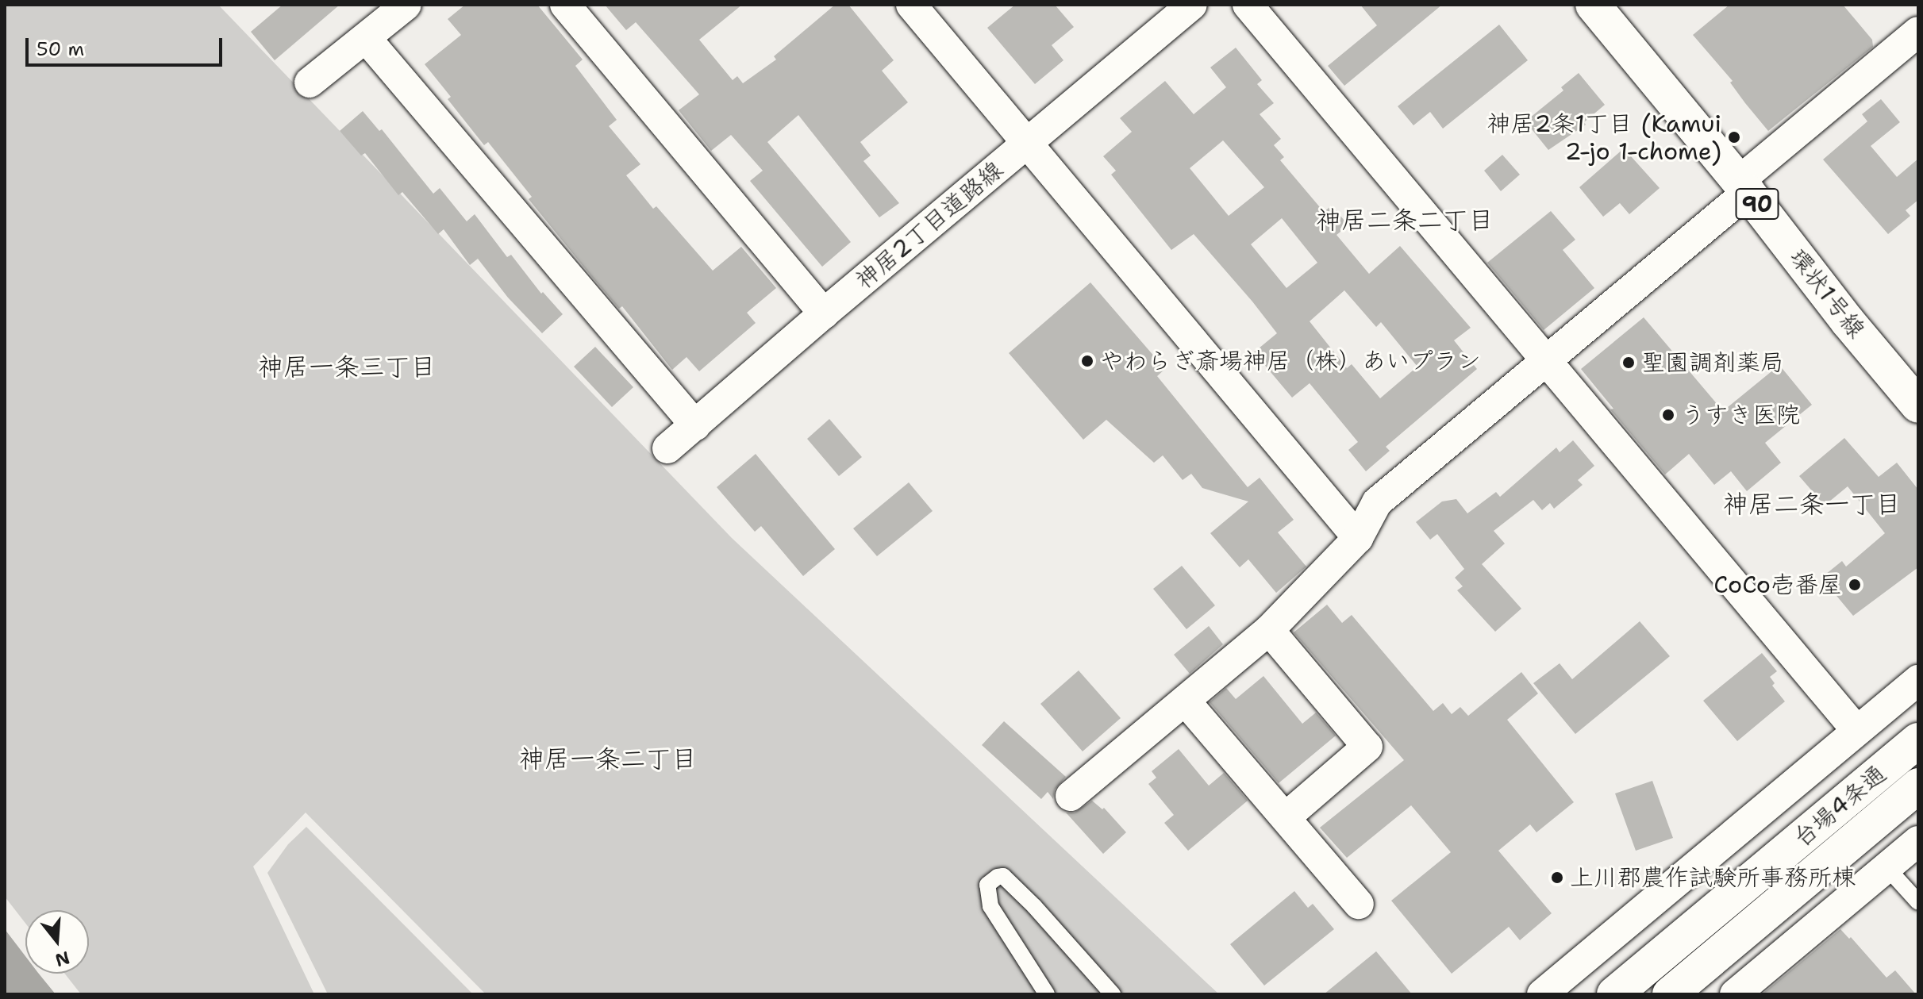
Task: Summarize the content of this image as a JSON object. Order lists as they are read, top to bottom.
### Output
{
  "streets": {
    "main road": ["90", "環状1号線", "台場4条通"],
    "street": ["神居2丁目道路線"]
  },
  "districts": [
    "神居二条二丁目",
    "神居一条三丁目",
    "神居二条一丁目",
    "神居一条二丁目"
  ],
  "places": [
    "神居2条1丁目 (Kamui 2-jo 1-chome)",
    "やわらぎ斎場神居（株）あいプラン",
    "聖園調剤薬局",
    "うすき医院",
    "CoCo壱番屋",
    "上川郡農作試験所事務所棟"
  ],
  "scale_bar": "50 m",
  "north": "bottom"
}
